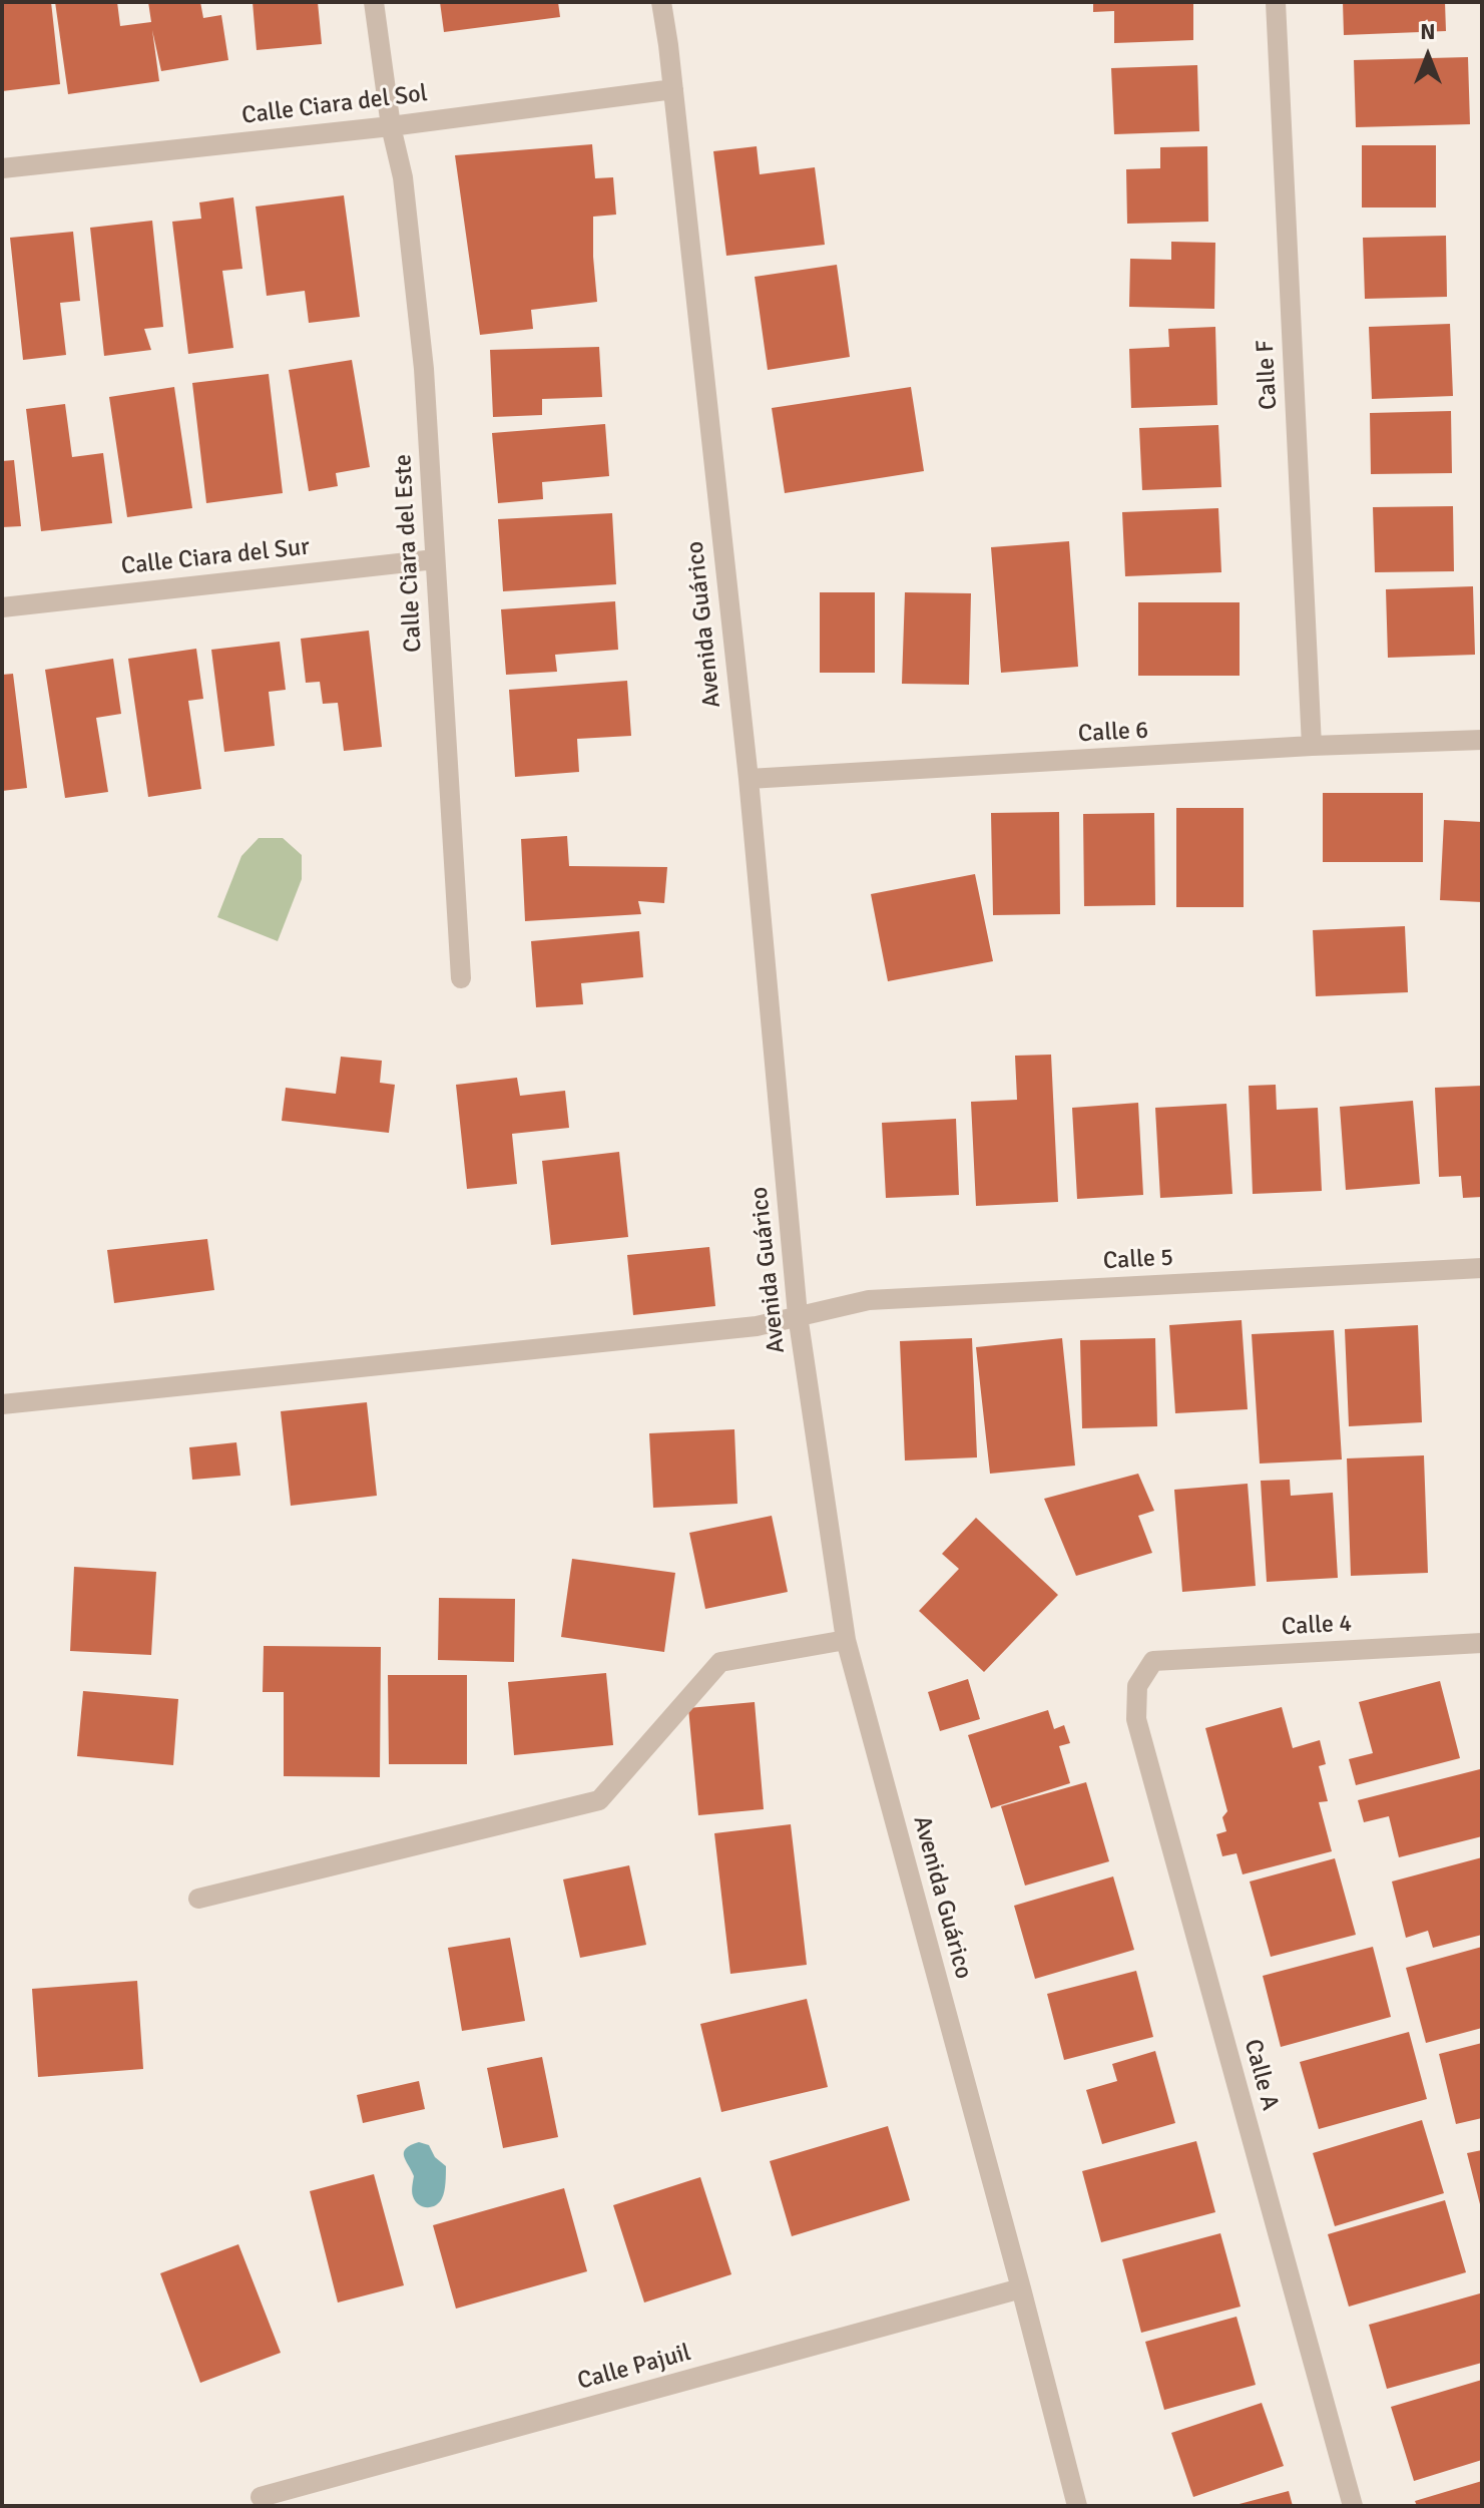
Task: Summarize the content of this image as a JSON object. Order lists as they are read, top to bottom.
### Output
{
  "streets": {
    "street": [
      "Calle Ciara del Sol",
      "Calle F",
      "Calle Ciara del Este",
      "Calle Ciara del Sur",
      "Avenida Guárico",
      "Calle 6",
      "Calle 5",
      "Calle 4",
      "Calle A",
      "Calle Pajuil"
    ]
  },
  "crossings": [
    ["Calle Ciara del Sol", "Calle Ciara del Este"],
    ["Calle Ciara del Sol", "Avenida Guárico"],
    ["Calle F", "Calle 6"],
    ["Calle Ciara del Este", "Calle Ciara del Sur"],
    ["Avenida Guárico", "Calle 6"],
    ["Avenida Guárico", "Calle 5"],
    ["Avenida Guárico", "Calle Pajuil"],
    ["Calle 4", "Calle A"]
  ],
  "north": "top"
}
